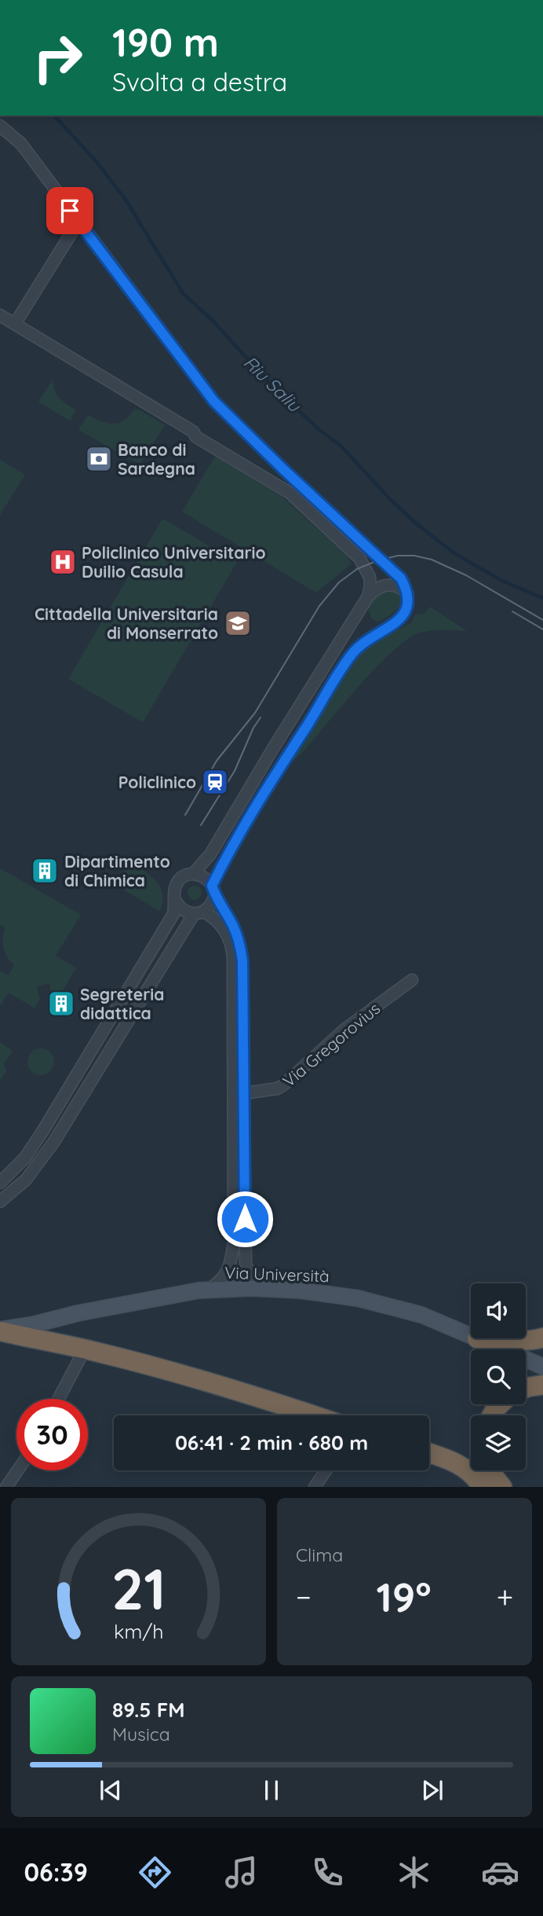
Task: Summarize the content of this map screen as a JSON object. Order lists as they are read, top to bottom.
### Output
{
  "streets": {
    "main road": ["Via Università"],
    "street": ["Via Gregorovius"]
  },
  "water": ["Riu Saliu"],
  "places": {
    "bank": ["Banco di Sardegna"],
    "hospital": ["Policlinico Universitario Duilio Casula"],
    "school or university": ["Cittadella Universitaria di Monserrato"],
    "station": ["Policlinico"],
    "building": ["Dipartimento di Chimica", "Segreteria didattica"]
  },
  "page": {
    "turn": ["190 m", "Svolta a destra"],
    "limit": "30",
    "trip": "06:41 · 2 min · 680 m",
    "tile": "Clima",
    "heat": ["−", "19°", "+"],
    "song": ["89.5 FM", "Musica"],
    "tabs": "06:39",
    "gauge": ["21", "km/h"]
  }
}
